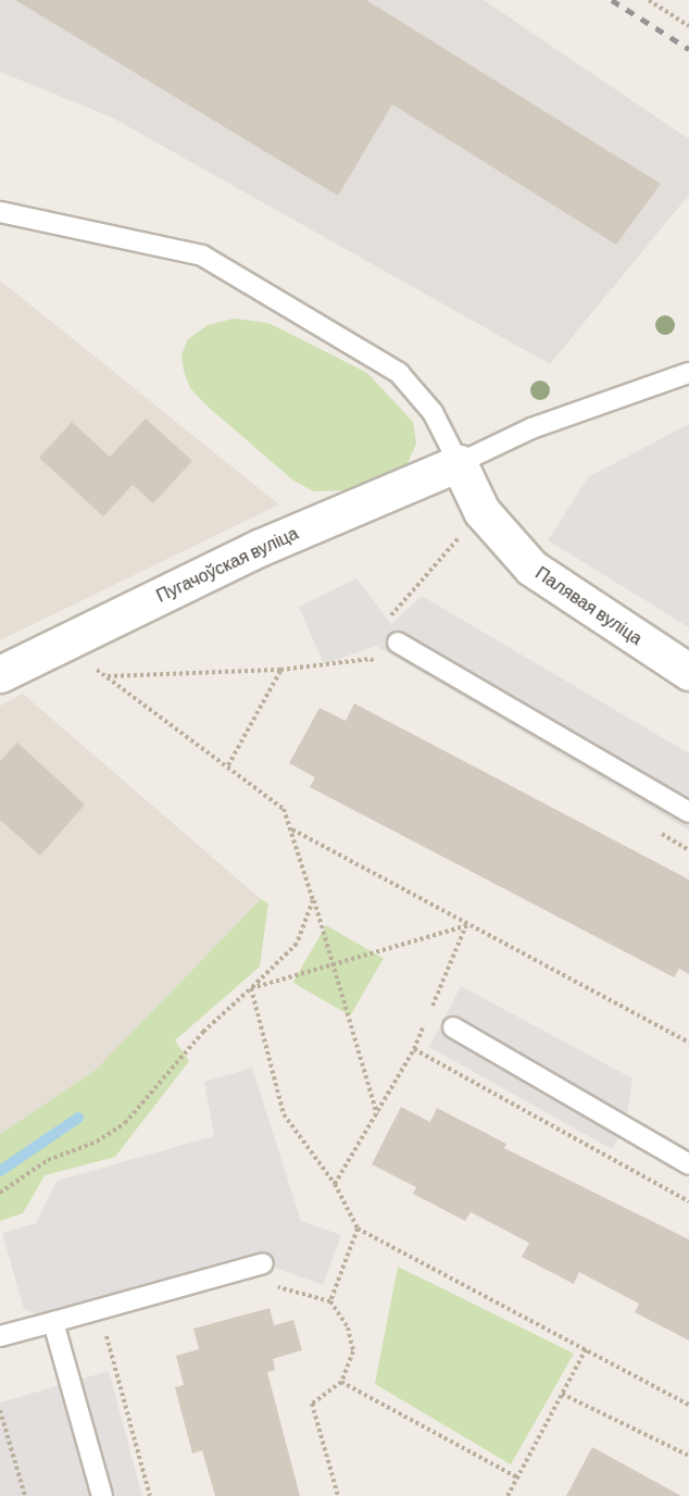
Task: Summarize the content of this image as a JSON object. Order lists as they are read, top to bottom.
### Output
{
  "streets": {
    "street": ["Пугачоўская вуліца", "Палявая вуліца"]
  },
  "crossings": [
    ["Пугачоўская вуліца", "Палявая вуліца"]
  ]
}
